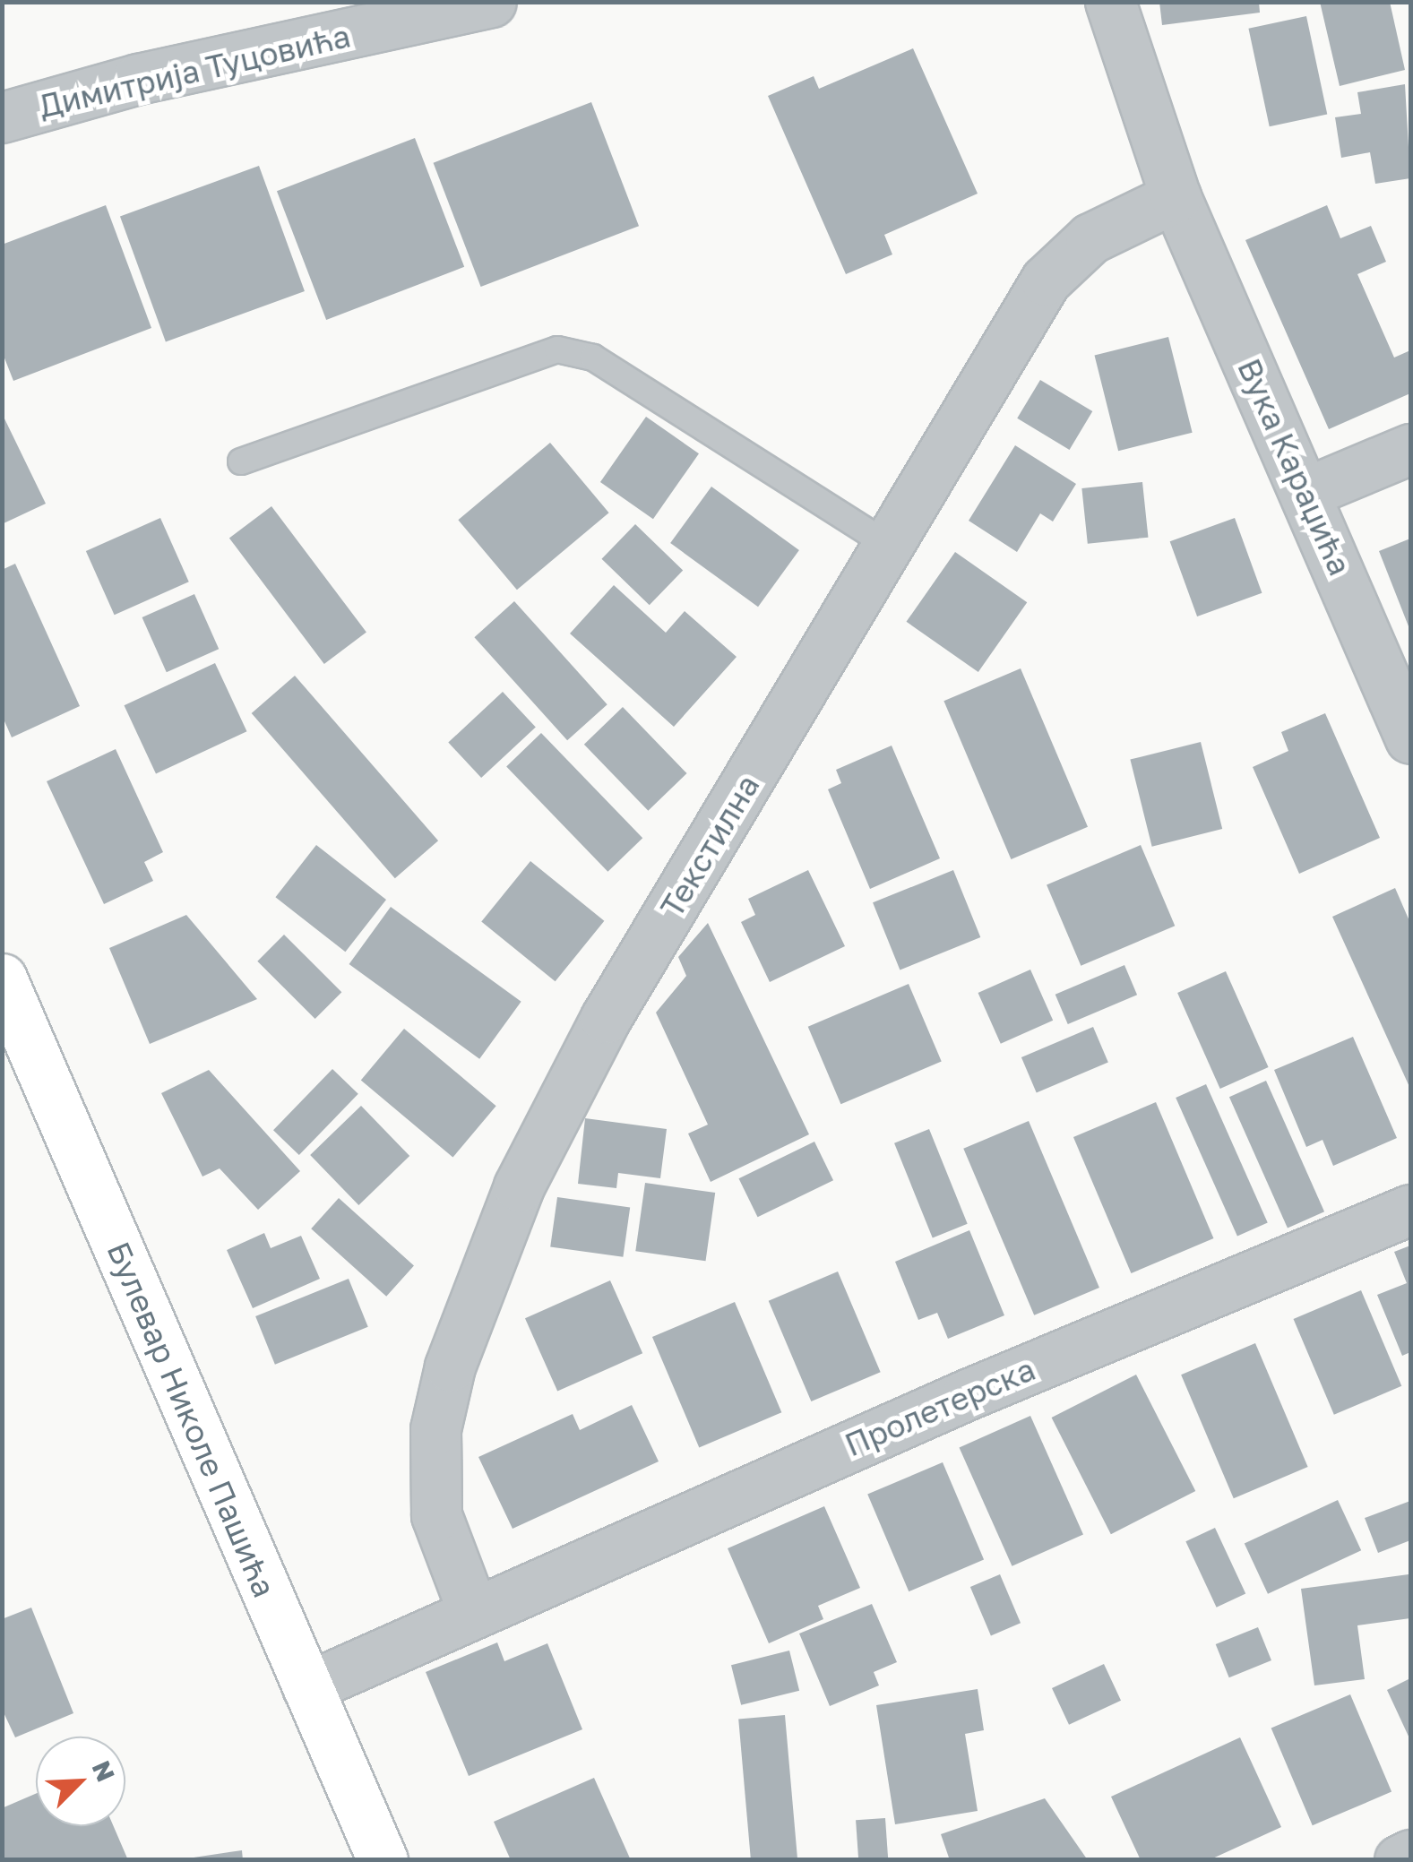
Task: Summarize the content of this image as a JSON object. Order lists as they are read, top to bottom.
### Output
{
  "streets": {
    "main road": ["Булевар Николе Пашића"],
    "street": [
      "Димитрија Туцовића",
      "Вука Караџића",
      "Текстилна",
      "Пролетерска"
    ]
  },
  "crossings": [
    ["Вука Караџића", "Текстилна"],
    ["Текстилна", "Пролетерска"]
  ],
  "north": "top right"
}
